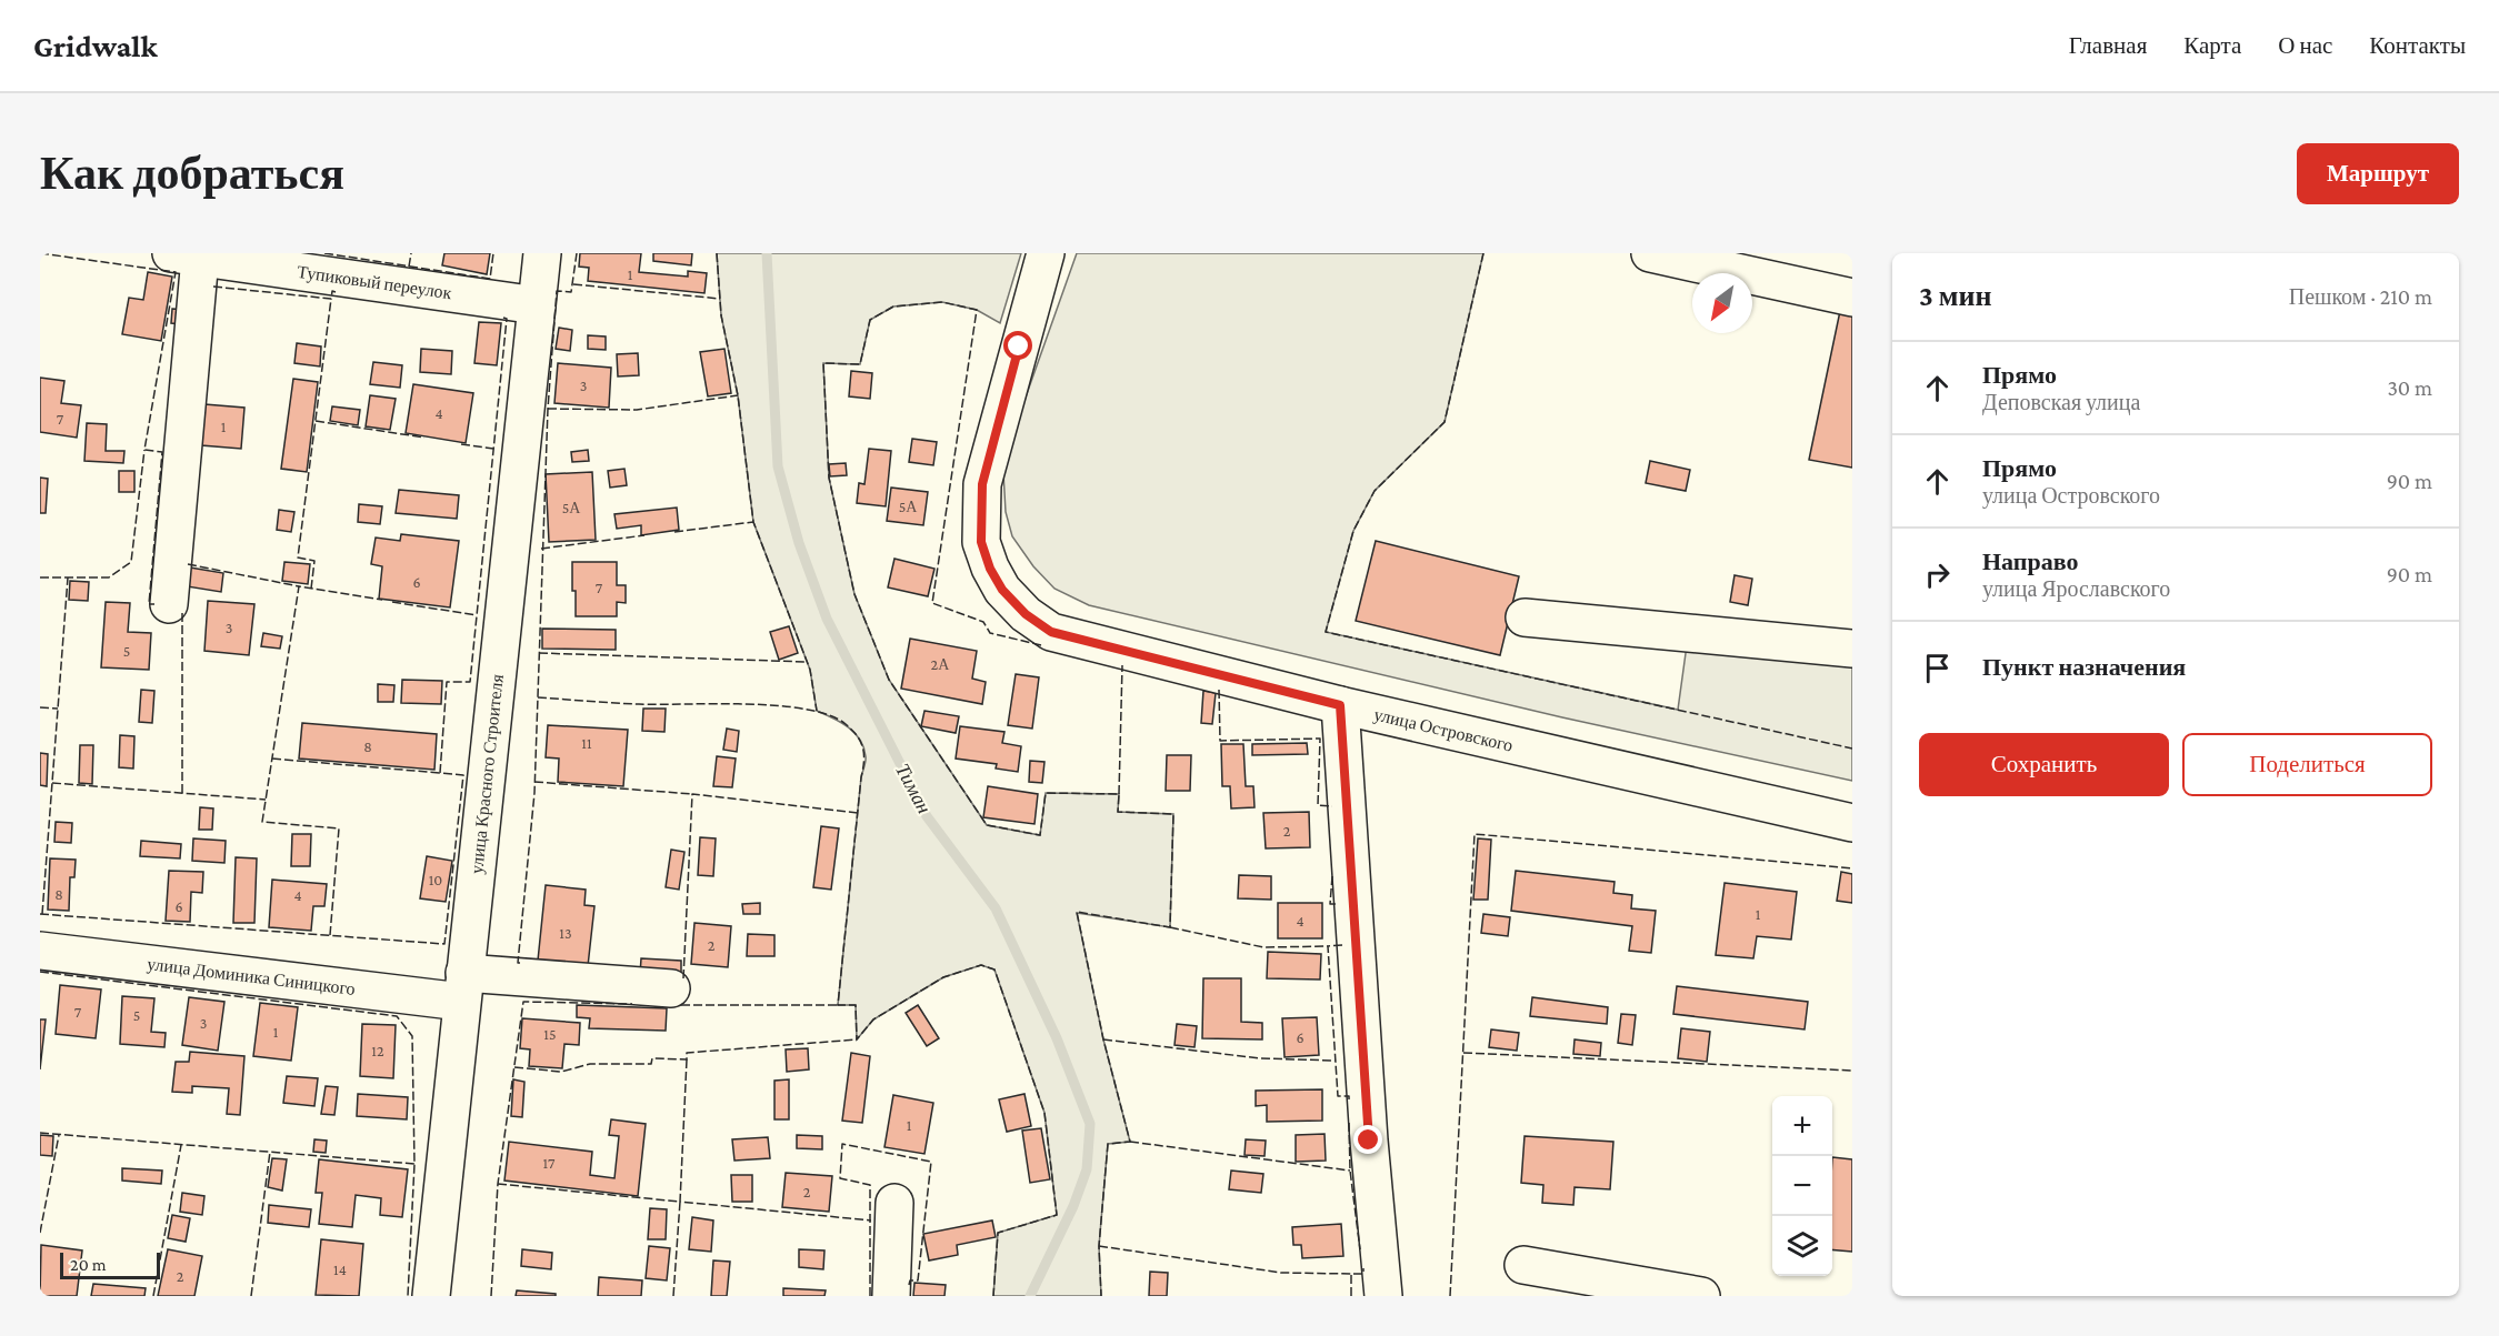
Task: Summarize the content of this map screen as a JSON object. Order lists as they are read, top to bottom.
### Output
{
  "streets": {
    "street": [
      "Тупиковый переулок",
      "улица Островского",
      "улица Красного Строителя",
      "улица Доминика Синицкого"
    ]
  },
  "crossings": [
    ["Тупиковый переулок", "улица Красного Строителя"],
    ["улица Красного Строителя", "улица Доминика Синицкого"]
  ],
  "water": ["Тиман"],
  "house_numbers": [
    "1",
    "3",
    "4",
    "7",
    "1",
    "5А",
    "5А",
    "6",
    "7",
    "3",
    "5",
    "2А",
    "11",
    "8",
    "2",
    "10",
    "8",
    "4",
    "6",
    "1",
    "4",
    "13",
    "2",
    "7",
    "5",
    "3",
    "1",
    "15",
    "6",
    "12",
    "1",
    "17",
    "2",
    "14",
    "2"
  ],
  "scale_bar": "20 m",
  "north": "bottom left",
  "page": {
    "header": "Gridwalk",
    "nav": [
      "Главная",
      "Карта",
      "О нас",
      "Контакты"
    ],
    "buttons": [
      "Маршрут",
      ["Сохранить", "Поделиться"]
    ],
    "title": "Как добраться",
    "heading": ["3 мин", "Пешком · 210 m"],
    "list": [
      ["Прямо", "Деповская улица", "30 m"],
      ["Прямо", "улица Островского", "90 m"],
      ["Направо", "улица Ярославского", "90 m"],
      "Пункт назначения"
    ],
    "map_buttons": ["+", "−"],
    "scale": "20 m"
  }
}
